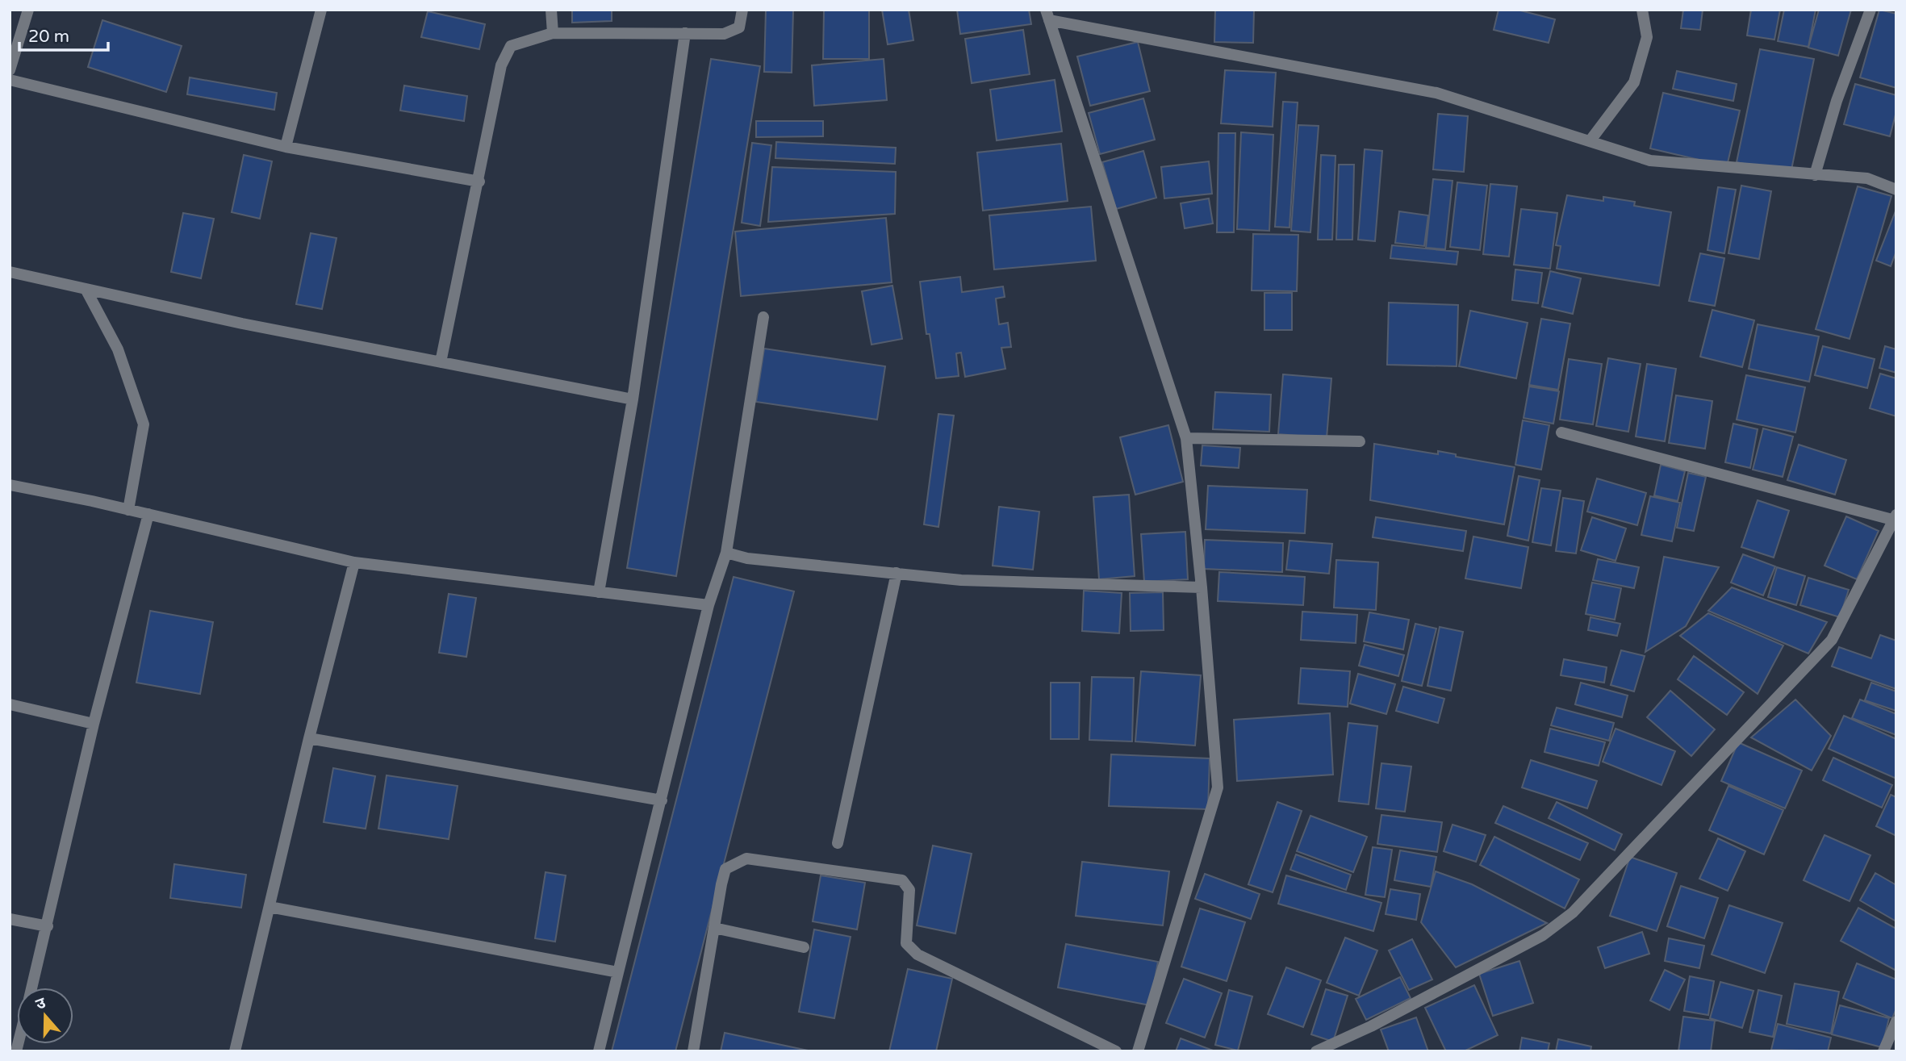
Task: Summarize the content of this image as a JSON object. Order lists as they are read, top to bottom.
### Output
{
  "scale_bar": "20 m",
  "north": "top"
}
